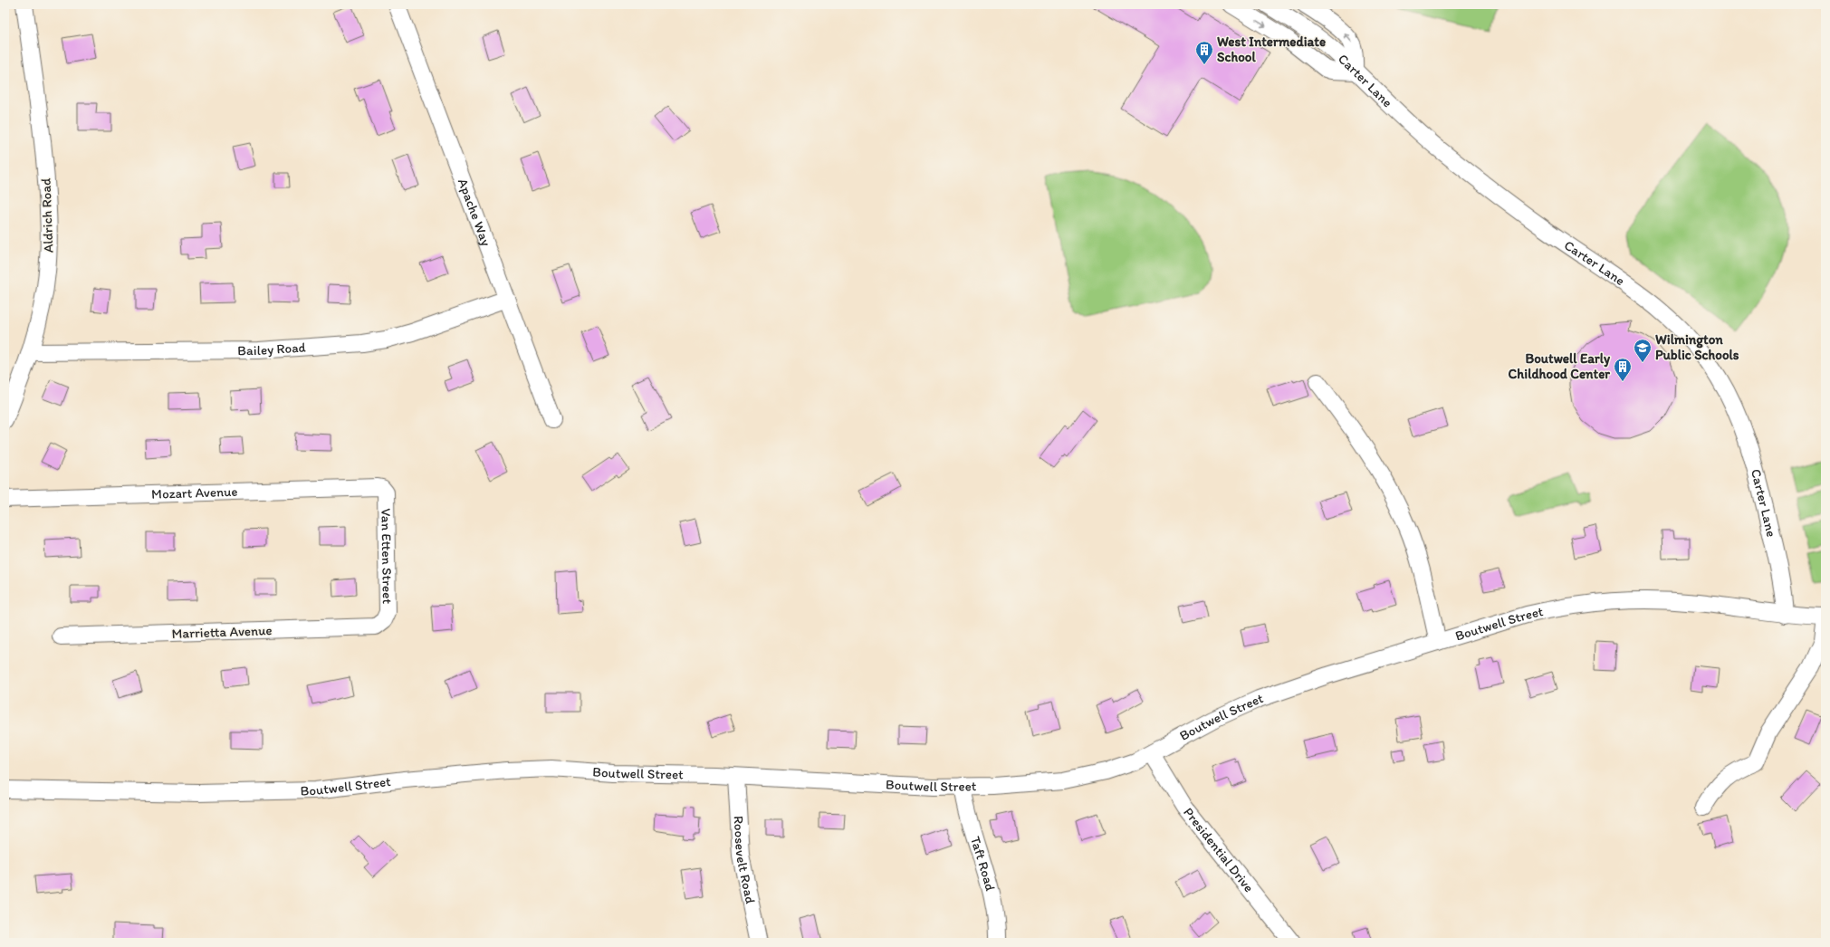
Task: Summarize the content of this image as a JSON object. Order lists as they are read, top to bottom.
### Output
{
  "streets": {
    "street": [
      "Carter Lane",
      "Apache Way",
      "Aldrich Road",
      "Bailey Road",
      "Mozart Avenue",
      "Van Etten Street",
      "Boutwell Street",
      "Marrietta Avenue",
      "Presidential Drive",
      "Roosevelt Road",
      "Taft Road"
    ]
  },
  "crossings": [
    ["Carter Lane", "Boutwell Street"],
    ["Apache Way", "Bailey Road"],
    ["Aldrich Road", "Bailey Road"],
    ["Mozart Avenue", "Van Etten Street"],
    ["Van Etten Street", "Marrietta Avenue"],
    ["Boutwell Street", "Presidential Drive"],
    ["Boutwell Street", "Roosevelt Road"],
    ["Boutwell Street", "Taft Road"]
  ],
  "places": {
    "building": ["West Intermediate School", "Boutwell Early Childhood Center"],
    "school or university": ["Wilmington Public Schools"]
  }
}
